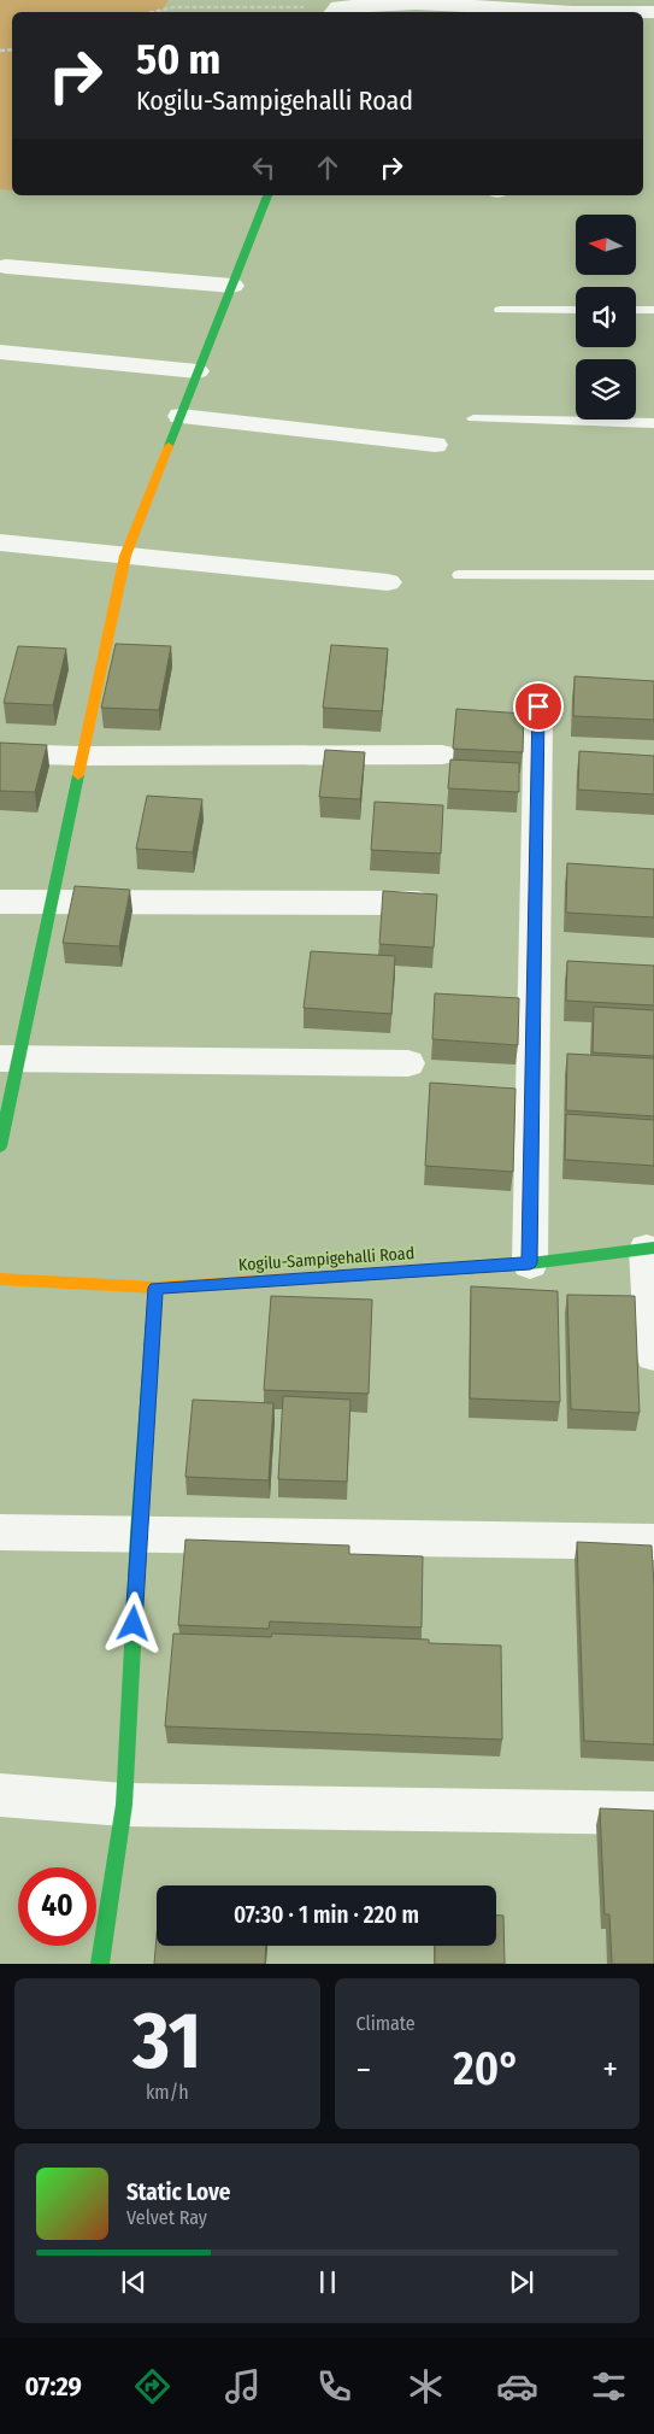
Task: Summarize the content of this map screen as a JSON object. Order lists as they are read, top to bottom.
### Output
{
  "streets": {
    "street": ["Kogilu-Sampigehalli Road"]
  },
  "north": "left",
  "page": {
    "turn": ["50 m", "Kogilu-Sampigehalli Road"],
    "limit": "40",
    "trip": "07:30 · 1 min · 220 m",
    "tile": [
      ["31", "km/h"],
      "Climate"
    ],
    "heat": ["−", "20°", "+"],
    "song": ["Static Love", "Velvet Ray"],
    "tabs": "07:29"
  }
}
